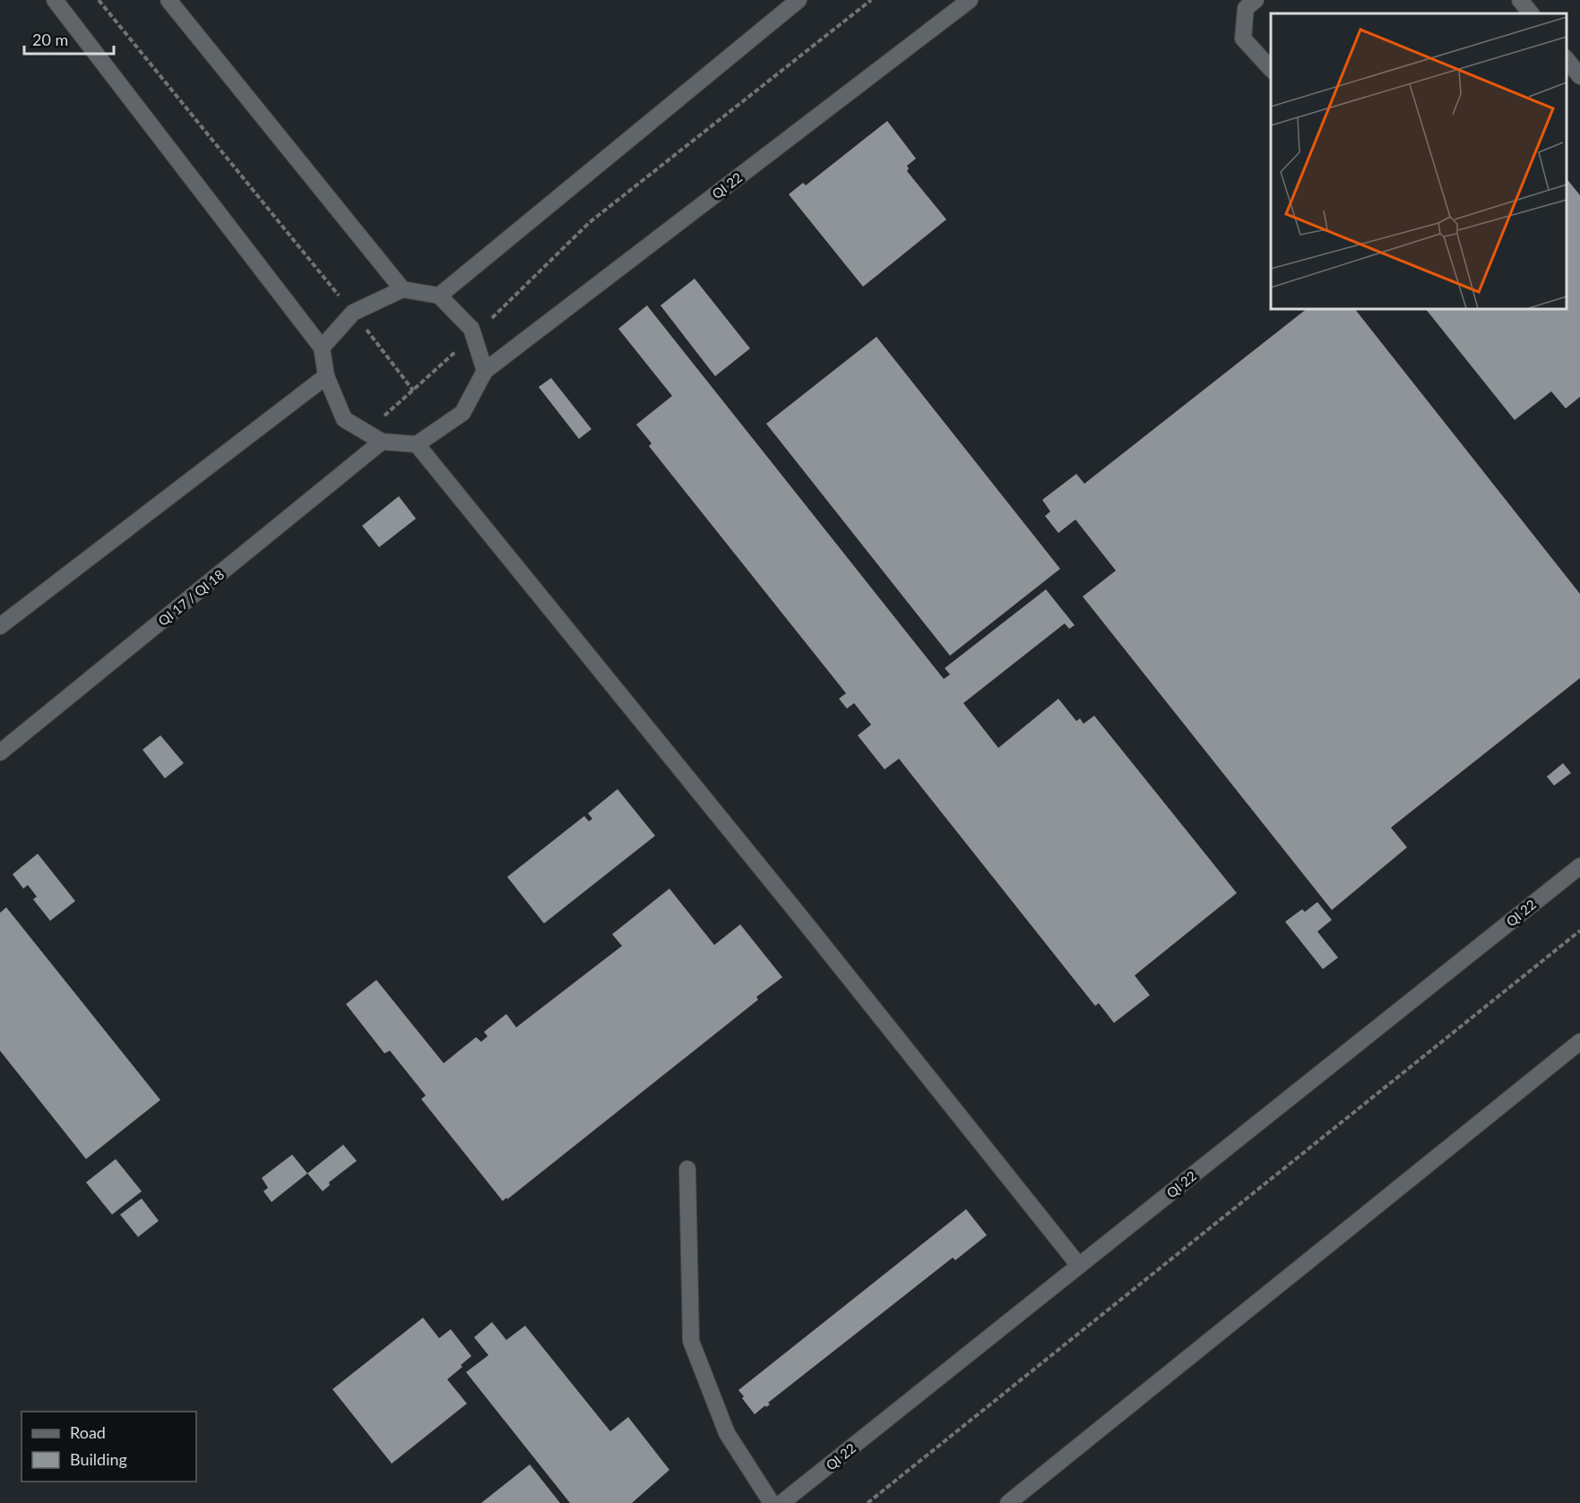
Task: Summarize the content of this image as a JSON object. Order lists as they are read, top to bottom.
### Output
{
  "streets": {
    "street": ["QI 22", "QI 17 / QI 18"]
  },
  "legend": ["Road", "Building"],
  "scale_bar": "20 m"
}
